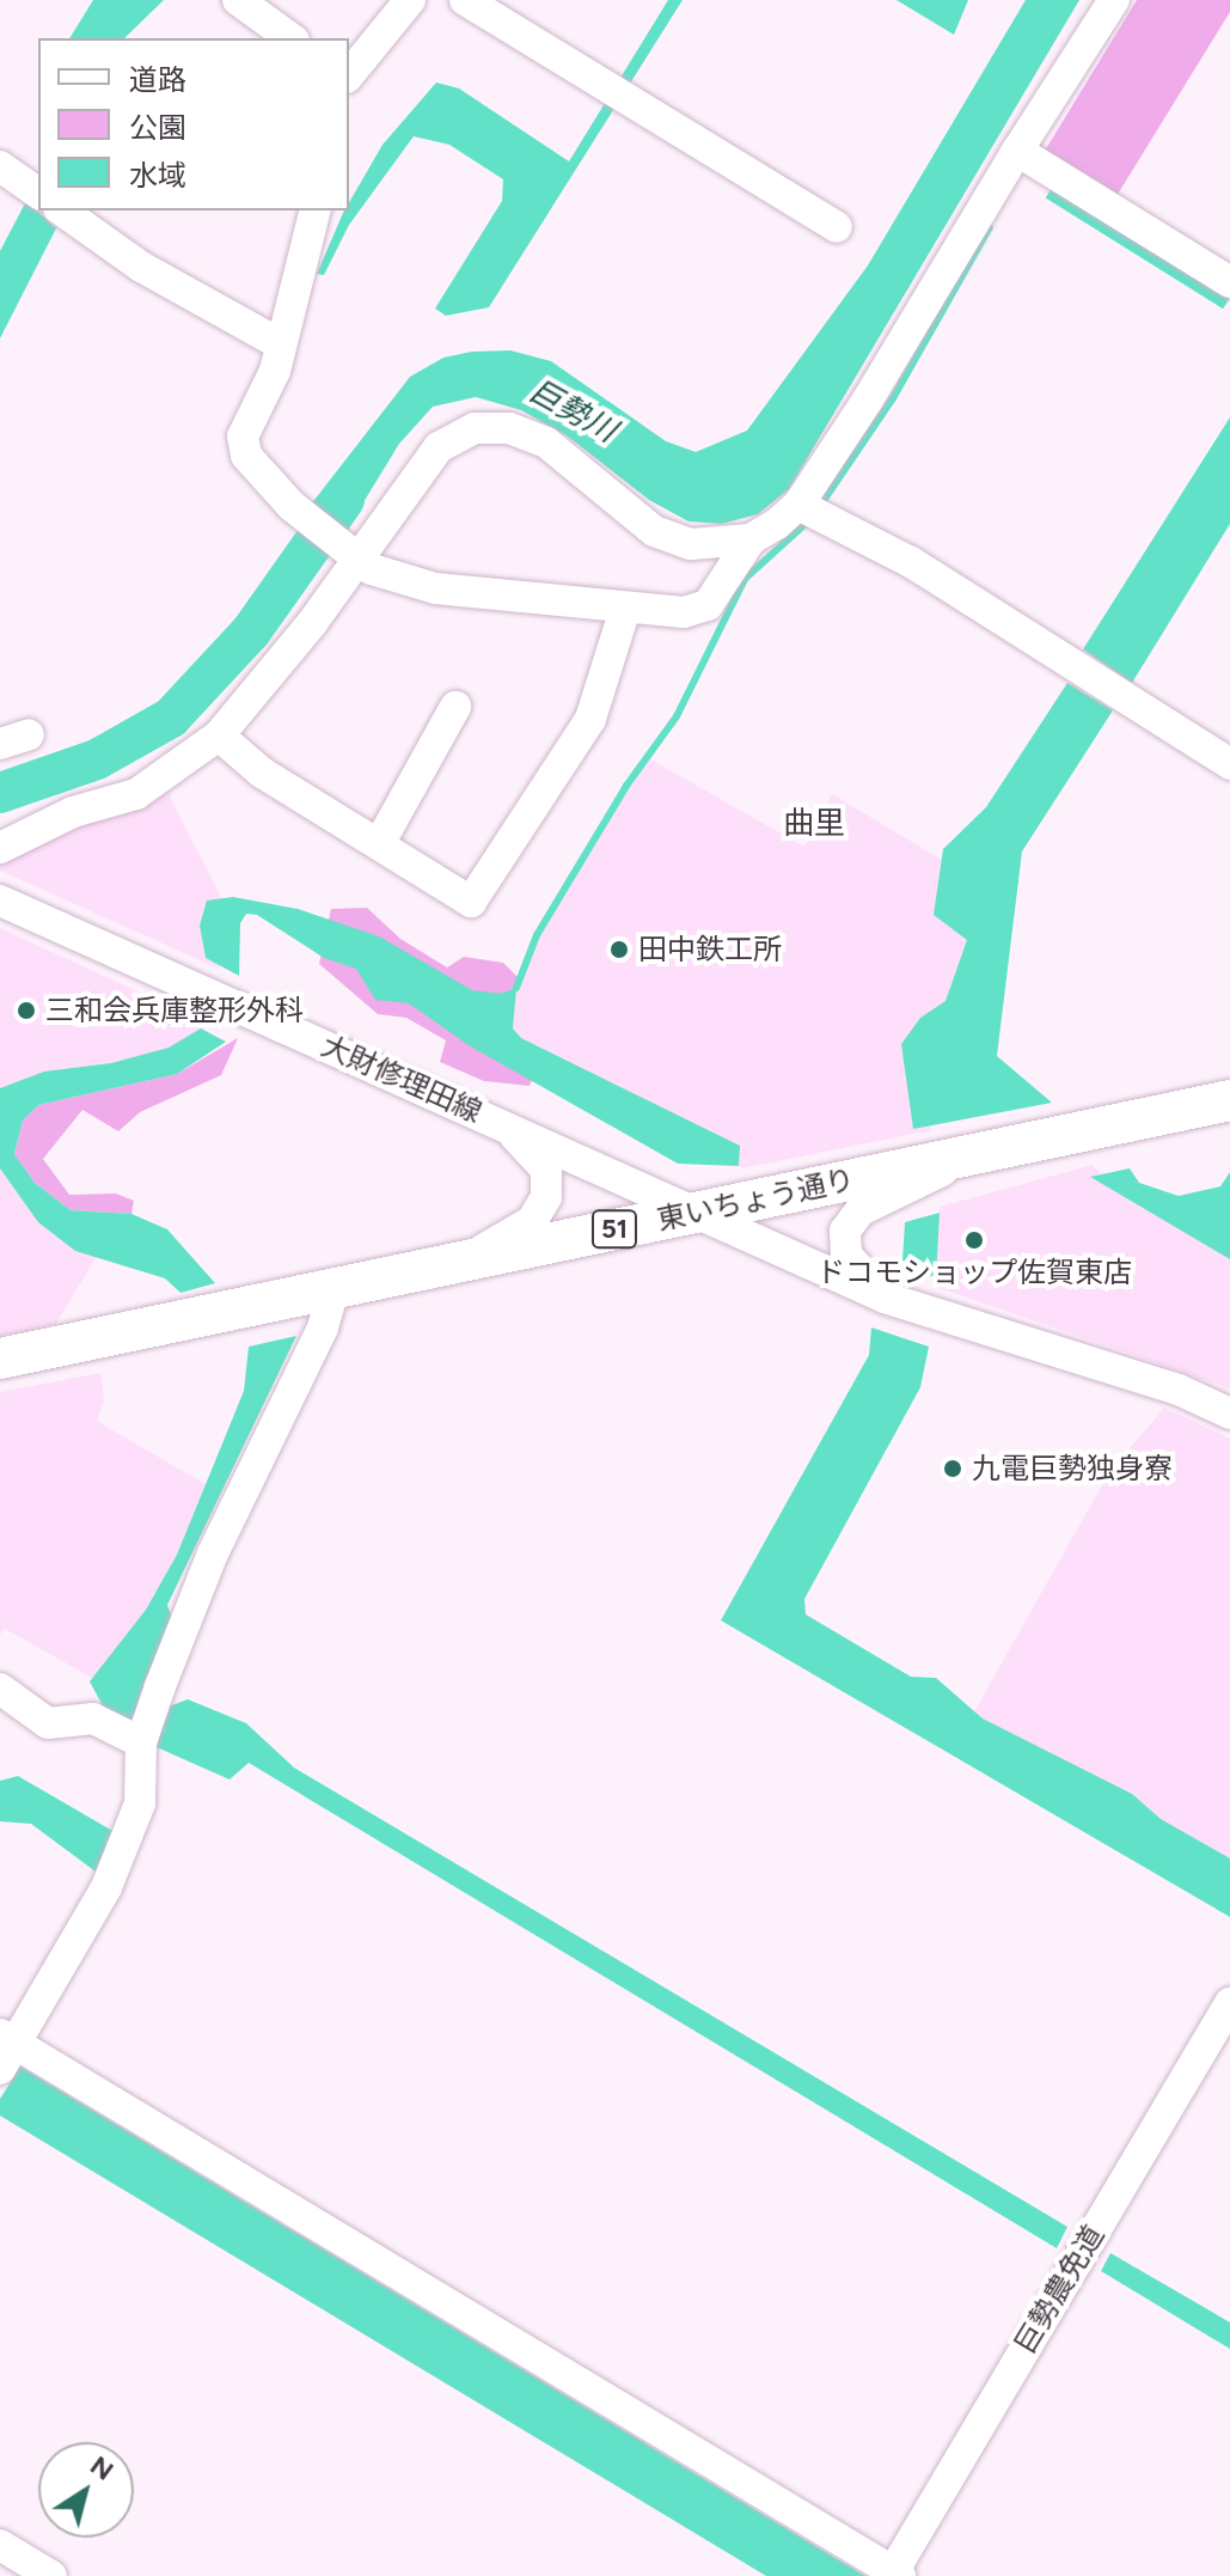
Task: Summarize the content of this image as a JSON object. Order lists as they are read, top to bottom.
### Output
{
  "streets": {
    "main road": ["東いちょう通り", "51"],
    "street": ["大財修理田線", "巨勢農免道"]
  },
  "crossings": [
    ["大財修理田線", "東いちょう通り"]
  ],
  "districts": ["曲里"],
  "water": ["巨勢川"],
  "places": [
    "田中鉄工所",
    "三和会兵庫整形外科",
    "ドコモショップ佐賀東店",
    "九電巨勢独身寮"
  ],
  "legend": ["道路", "公園", "水域"],
  "north": "top right"
}
